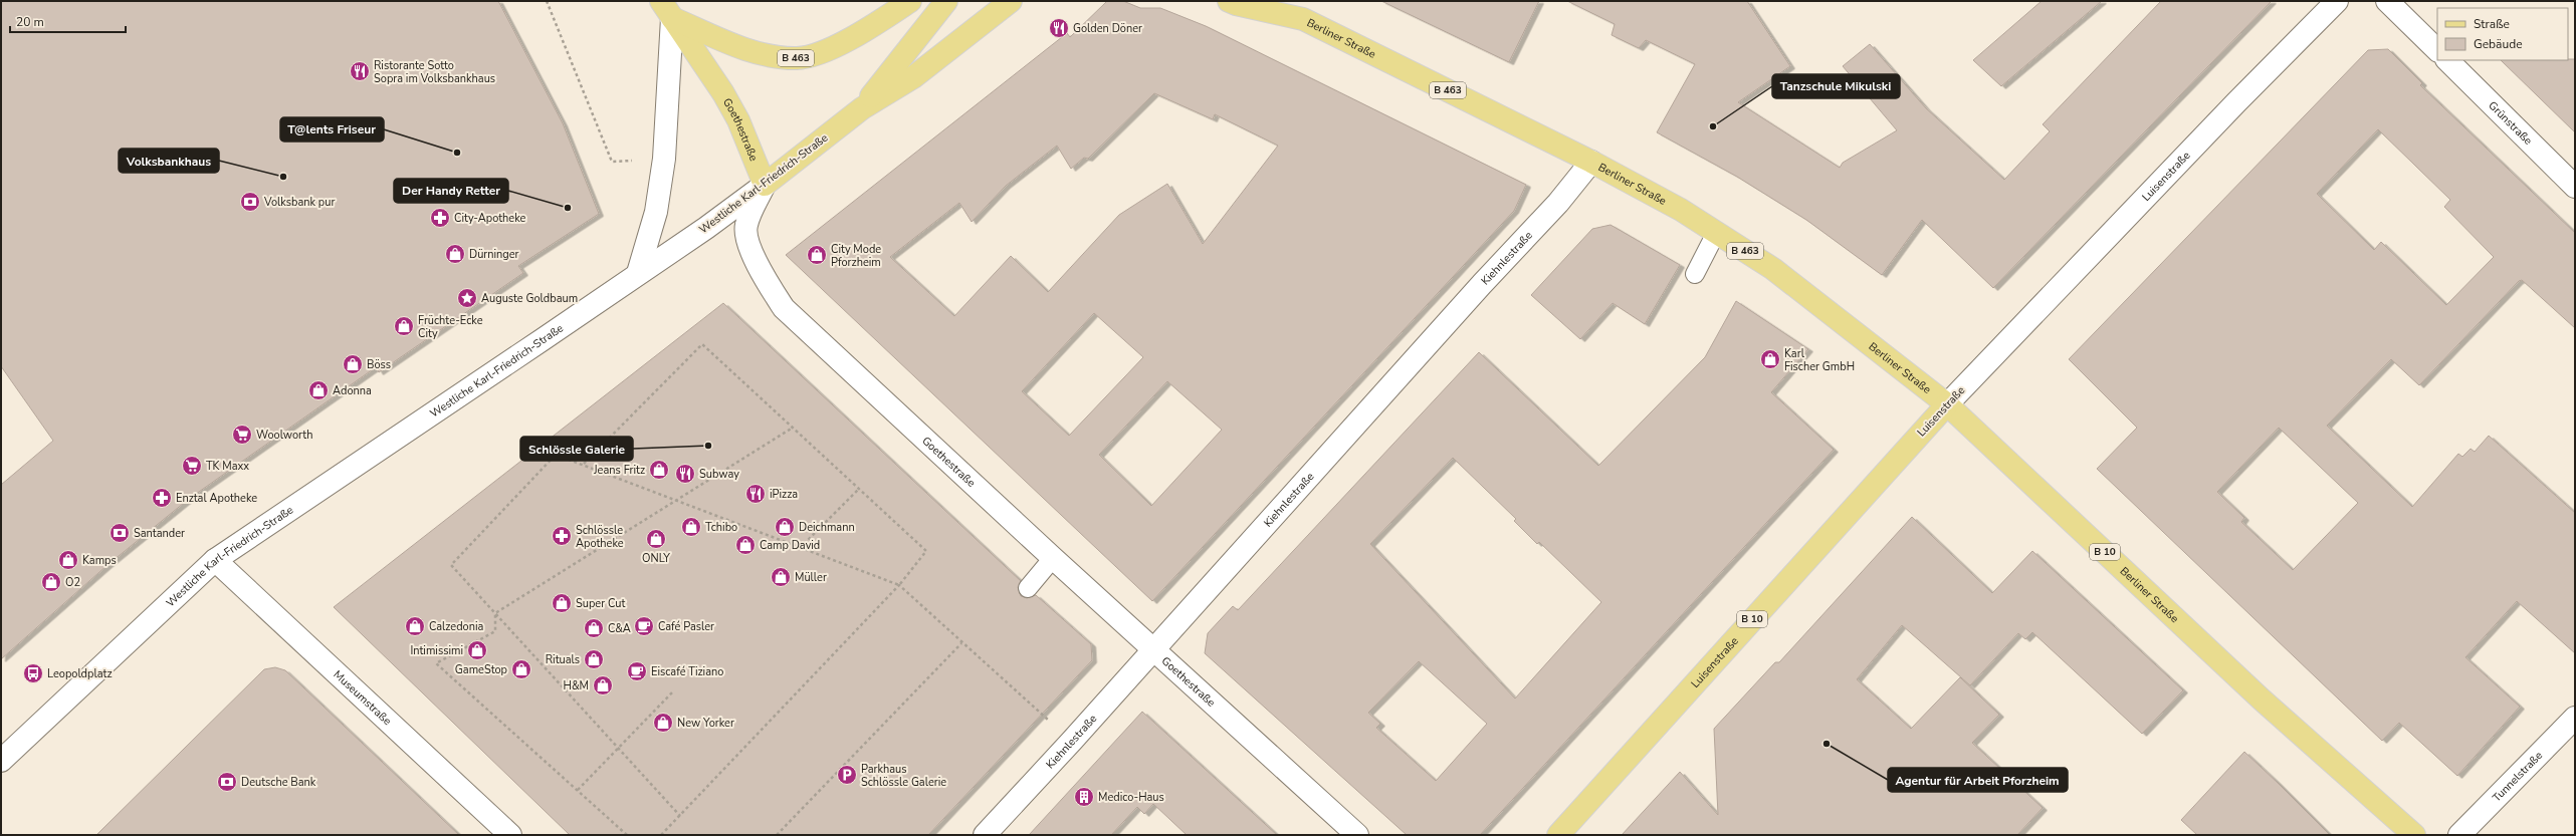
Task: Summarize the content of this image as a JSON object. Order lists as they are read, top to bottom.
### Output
{
  "streets": {
    "main road": [
      "Berliner Straße",
      "B 463",
      "Goethestraße",
      "Luisenstraße",
      "Westliche Karl-Friedrich-Straße",
      "B 10"
    ],
    "street": [
      "Grünstraße",
      "Kiehnlestraße",
      "Museumstraße",
      "Tunnelstraße"
    ]
  },
  "crossings": [
    ["Berliner Straße", "Luisenstraße"],
    ["Berliner Straße", "Kiehnlestraße"],
    ["B 463", "Goethestraße"],
    ["Goethestraße", "Westliche Karl-Friedrich-Straße"],
    ["Goethestraße", "Kiehnlestraße"],
    ["Westliche Karl-Friedrich-Straße", "Museumstraße"]
  ],
  "places": {
    "restaurant": [
      "Golden Döner",
      "Ristorante Sotto Sopra im Volksbankhaus",
      "Subway",
      "iPizza"
    ],
    "other": [
      "Tanzschule Mikulski",
      "T@lents Friseur",
      "Volksbankhaus",
      "Der Handy Retter",
      "Schlössle Galerie",
      "Agentur für Arbeit Pforzheim"
    ],
    "bank": ["Volksbank pur", "Santander", "Deutsche Bank"],
    "pharmacy": ["City-Apotheke", "Enztal Apotheke", "Schlössle Apotheke"],
    "shop": [
      "Dürninger",
      "City Mode Pforzheim",
      "Früchte-Ecke City",
      "Karl Fischer GmbH",
      "Böss",
      "Adonna",
      "Jeans Fritz",
      "Tchibo",
      "Deichmann",
      "ONLY",
      "Camp David",
      "Kamps",
      "Müller",
      "O2",
      "Super Cut",
      "Calzedonia",
      "C&A",
      "Intimissimi",
      "Rituals",
      "GameStop",
      "H&M",
      "New Yorker"
    ],
    "place": ["Auguste Goldbaum"],
    "supermarket": ["Woolworth", "TK Maxx"],
    "cafe": ["Café Pasler", "Eiscafé Tiziano"],
    "bus stop": ["Leopoldplatz"],
    "parking": ["Parkhaus Schlössle Galerie"],
    "building": ["Medico-Haus"]
  },
  "legend": ["Straße", "Gebäude"],
  "scale_bar": "20 m"
}
